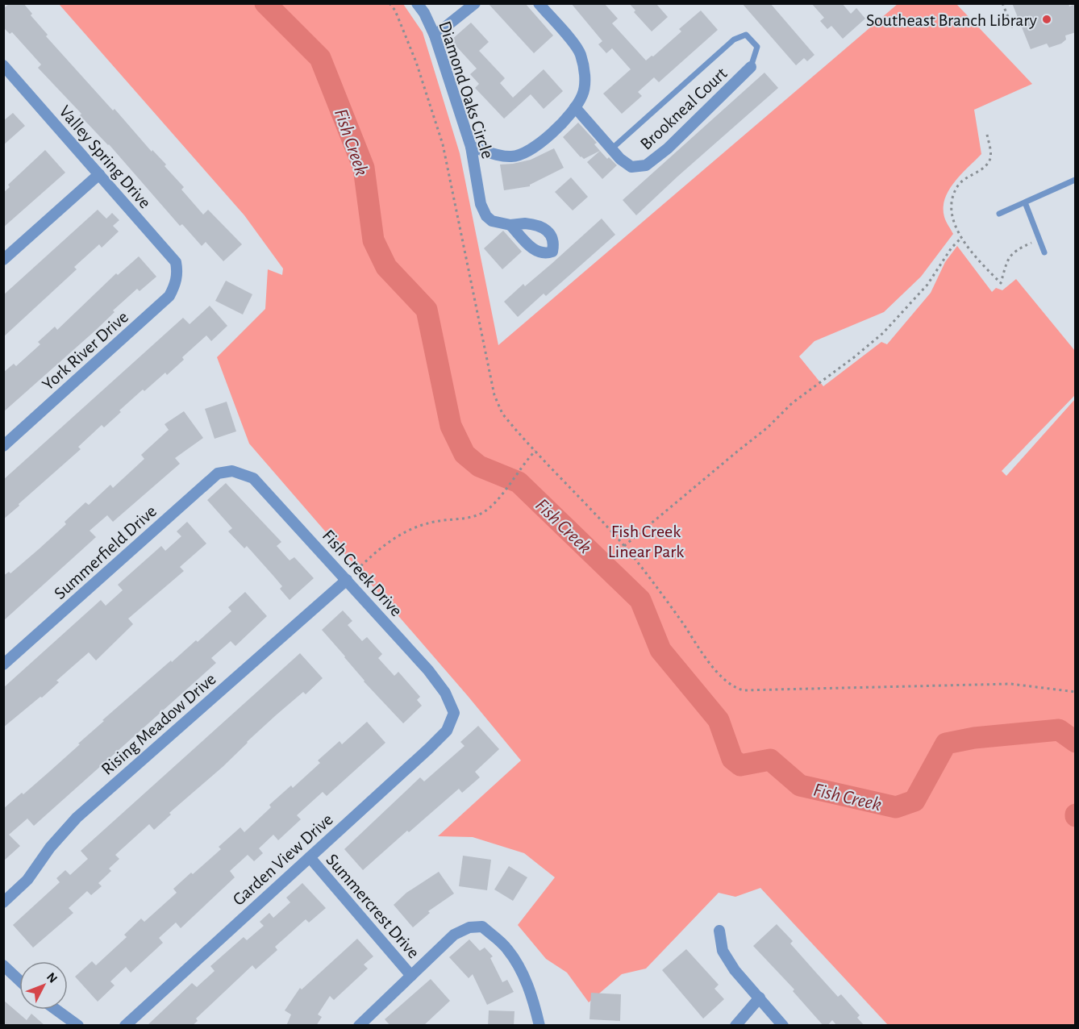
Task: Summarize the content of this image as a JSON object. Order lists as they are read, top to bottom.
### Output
{
  "streets": {
    "street": [
      "Diamond Oaks Circle",
      "Brookneal Court",
      "Valley Spring Drive",
      "York River Drive",
      "Summerfield Drive",
      "Fish Creek Drive",
      "Rising Meadow Drive",
      "Garden View Drive",
      "Summercrest Drive"
    ]
  },
  "crossings": [
    ["Valley Spring Drive", "York River Drive"],
    ["Summerfield Drive", "Fish Creek Drive"],
    ["Fish Creek Drive", "Rising Meadow Drive"],
    ["Fish Creek Drive", "Garden View Drive"],
    ["Garden View Drive", "Summercrest Drive"]
  ],
  "water": ["Fish Creek"],
  "parks": ["Fish Creek Linear Park"],
  "places": ["Southeast Branch Library"],
  "north": "top right"
}
